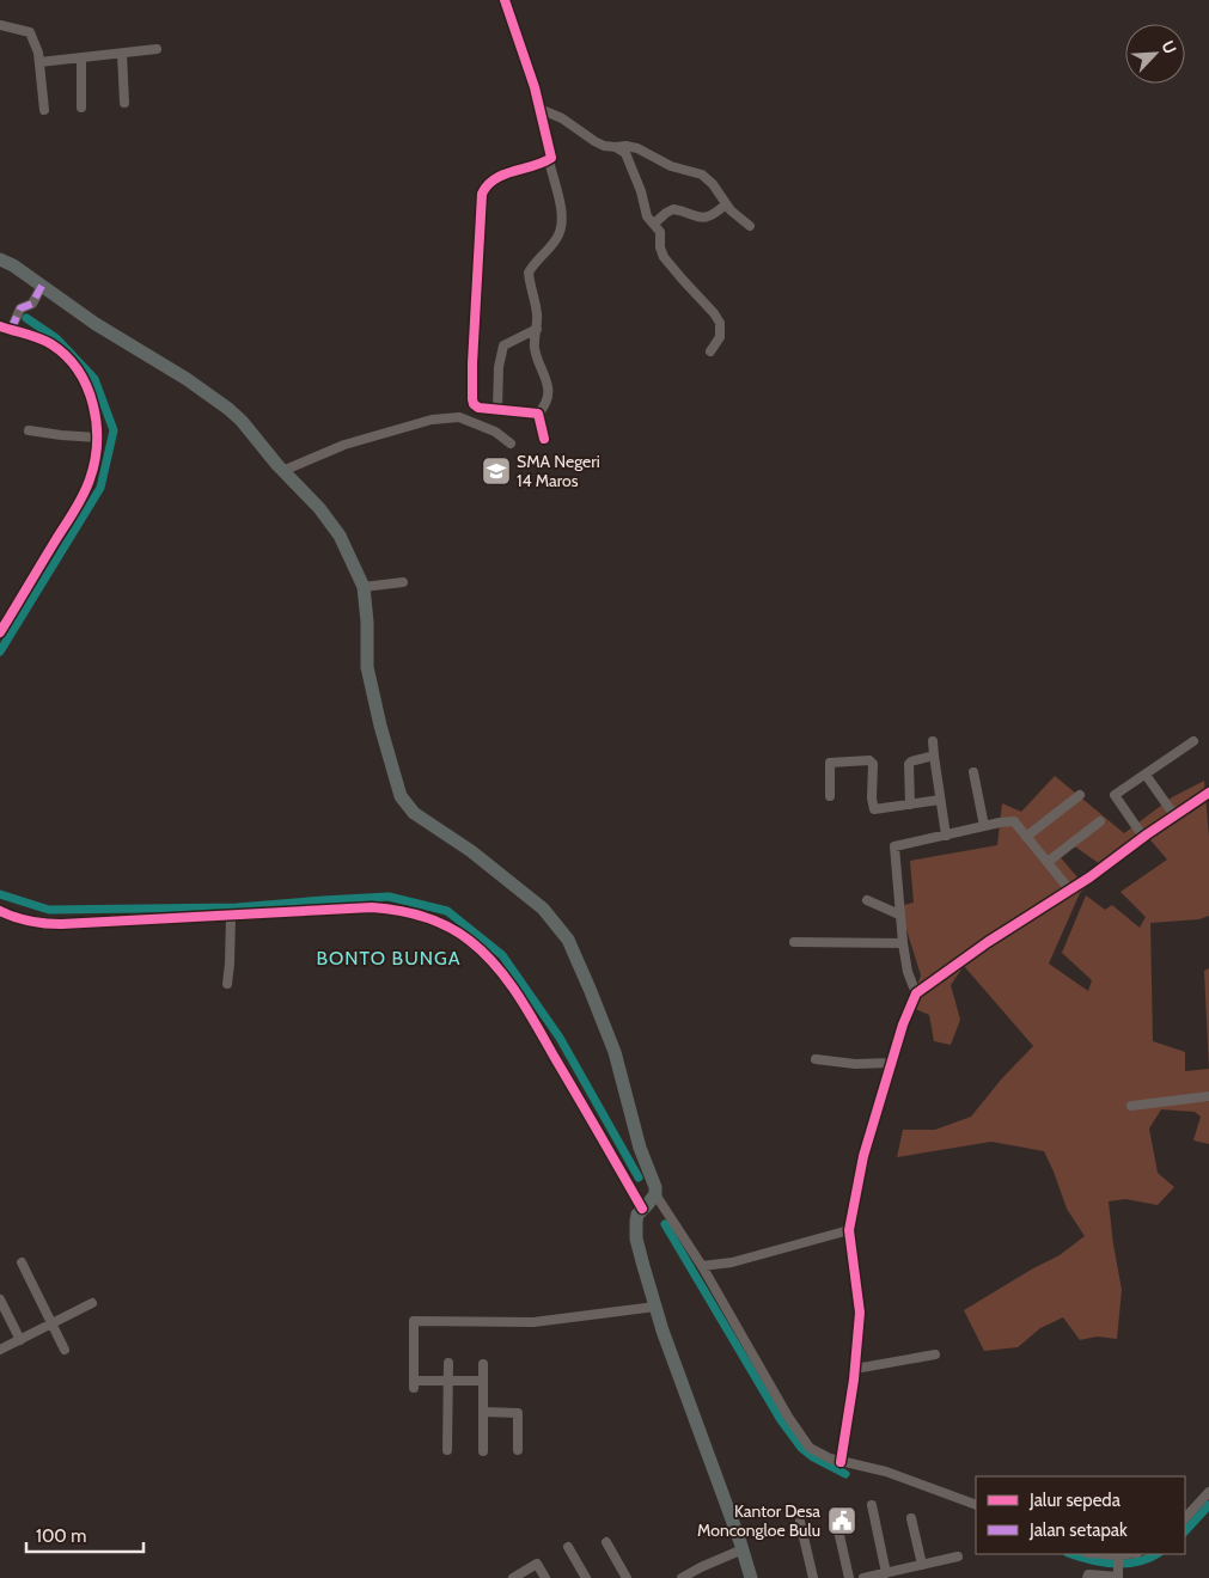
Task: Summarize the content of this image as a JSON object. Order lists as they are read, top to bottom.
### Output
{
  "districts": ["BONTO BUNGA"],
  "places": {
    "school or university": ["SMA Negeri 14 Maros"],
    "public building": ["Kantor Desa Moncongloe Bulu"]
  },
  "legend": ["Jalur sepeda", "Jalan setapak"],
  "scale_bar": "100 m",
  "north": "top right"
}
